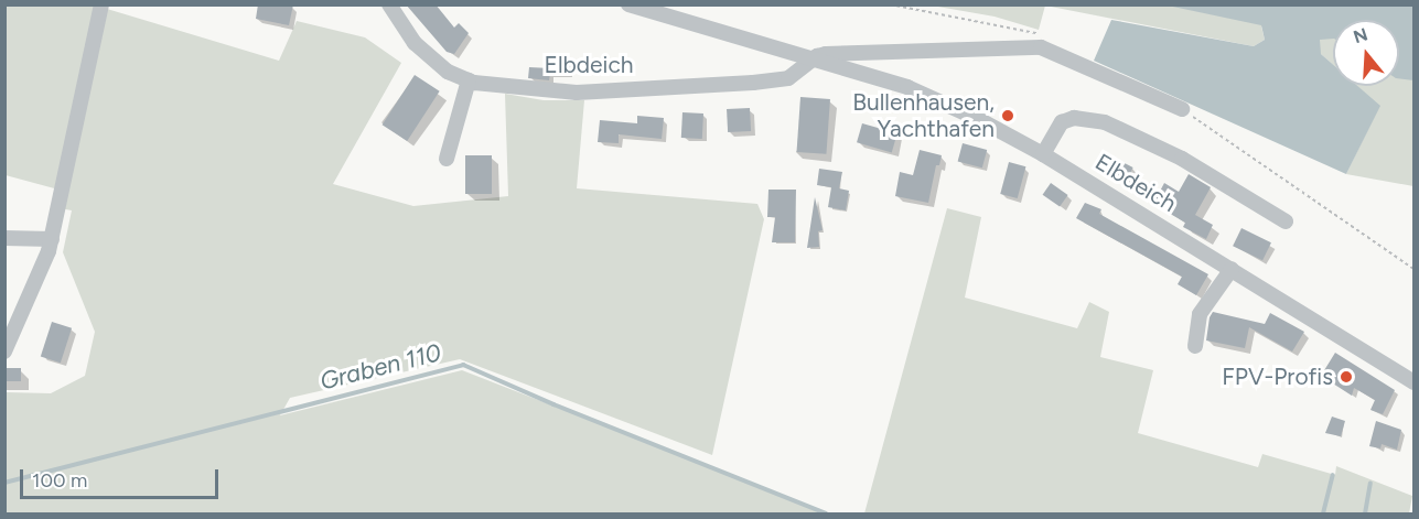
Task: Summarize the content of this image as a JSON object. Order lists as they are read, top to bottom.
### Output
{
  "streets": {
    "street": ["Elbdeich"]
  },
  "water": ["Graben 110"],
  "places": ["Bullenhausen, Yachthafen", "FPV-Profis"],
  "scale_bar": "100 m",
  "north": "top"
}
